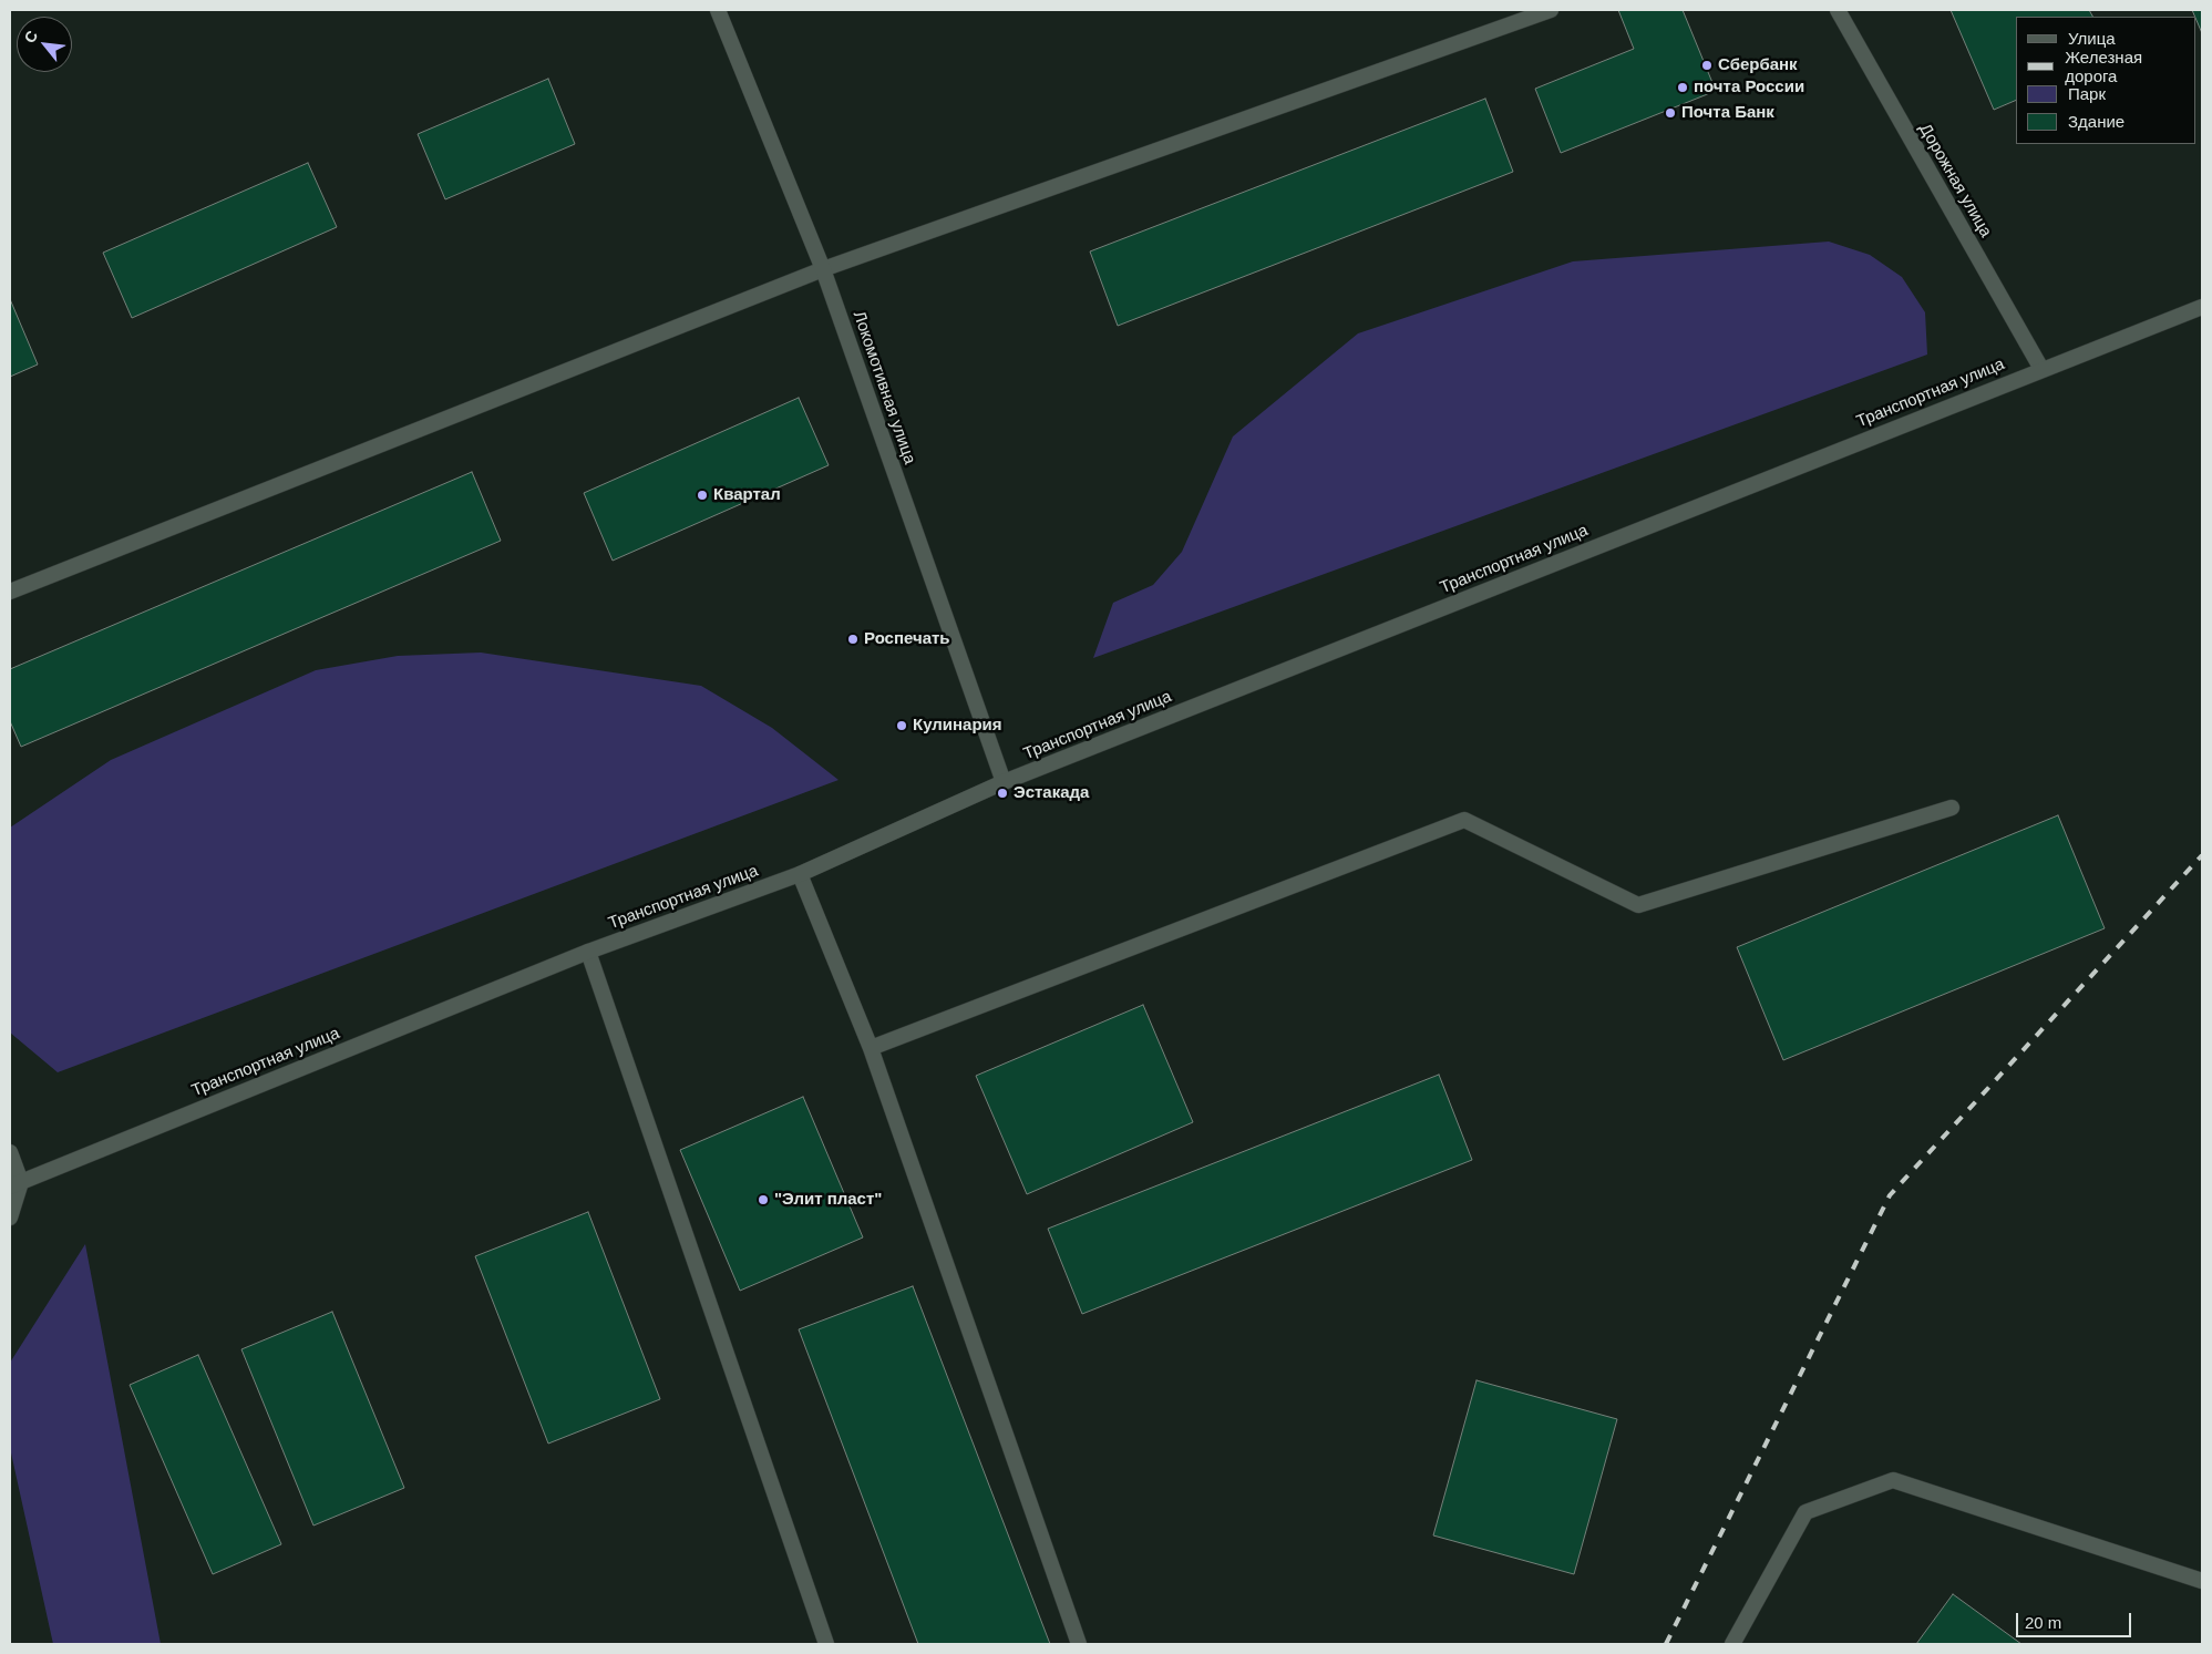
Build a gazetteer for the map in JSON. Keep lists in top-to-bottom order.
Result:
{
  "streets": {
    "street": ["Дорожная улица", "Локомотивная улица", "Транспортная улица"]
  },
  "crossings": [
    ["Дорожная улица", "Транспортная улица"],
    ["Локомотивная улица", "Транспортная улица"]
  ],
  "places": [
    "Сбербанк",
    "почта России",
    "Почта Банк",
    "Квартал",
    "Роспечать",
    "Кулинария",
    "Эстакада",
    "\"Элит пласт\""
  ],
  "legend": [
    "Улица",
    "Железная дорога",
    "Парк",
    "Здание"
  ],
  "scale_bar": "20 m",
  "north": "top left"
}
